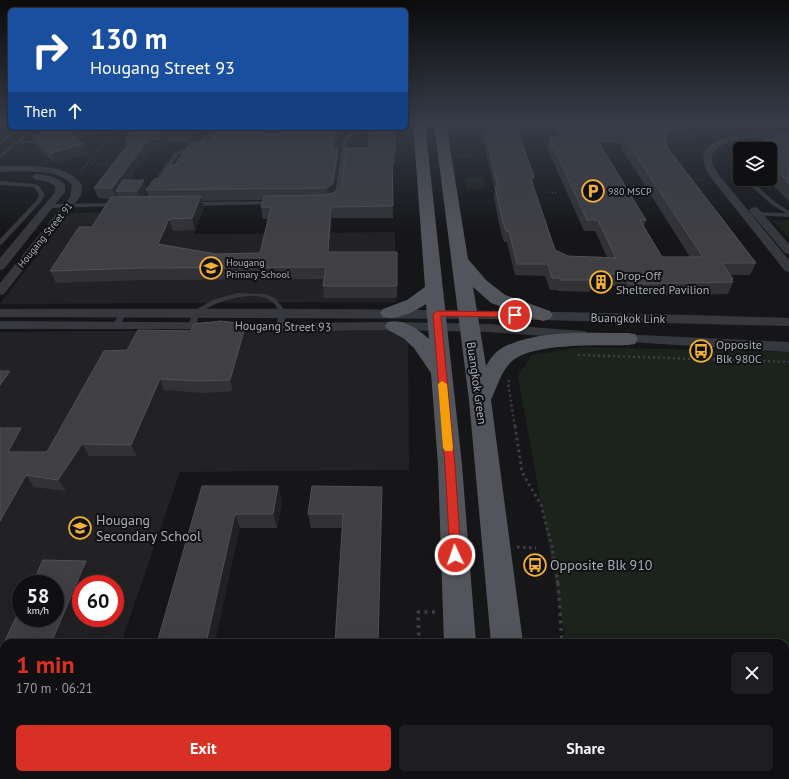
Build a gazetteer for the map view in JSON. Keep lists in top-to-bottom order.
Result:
{
  "streets": {
    "main road": ["Buangkok Green"],
    "street": ["Hougang Street 91", "Buangkok Link", "Hougang Street 93"]
  },
  "crossings": [
    ["Buangkok Link", "Hougang Street 93"],
    ["Buangkok Link", "Buangkok Green"],
    ["Hougang Street 93", "Buangkok Green"]
  ],
  "places": {
    "parking": ["980 MSCP"],
    "school or university": ["Hougang Primary School", "Hougang Secondary School"],
    "building": ["Drop-Off Sheltered Pavilion"],
    "bus stop": ["Opposite Blk 980C", "Opposite Blk 910"]
  },
  "page": {
    "turn": ["130 m", "Hougang Street 93"],
    "then": "Then",
    "speed": "58 km/h",
    "limit": "60",
    "heading": ["1 min", "170 m · 06:21"],
    "buttons": ["Exit", "Share"]
  }
}
